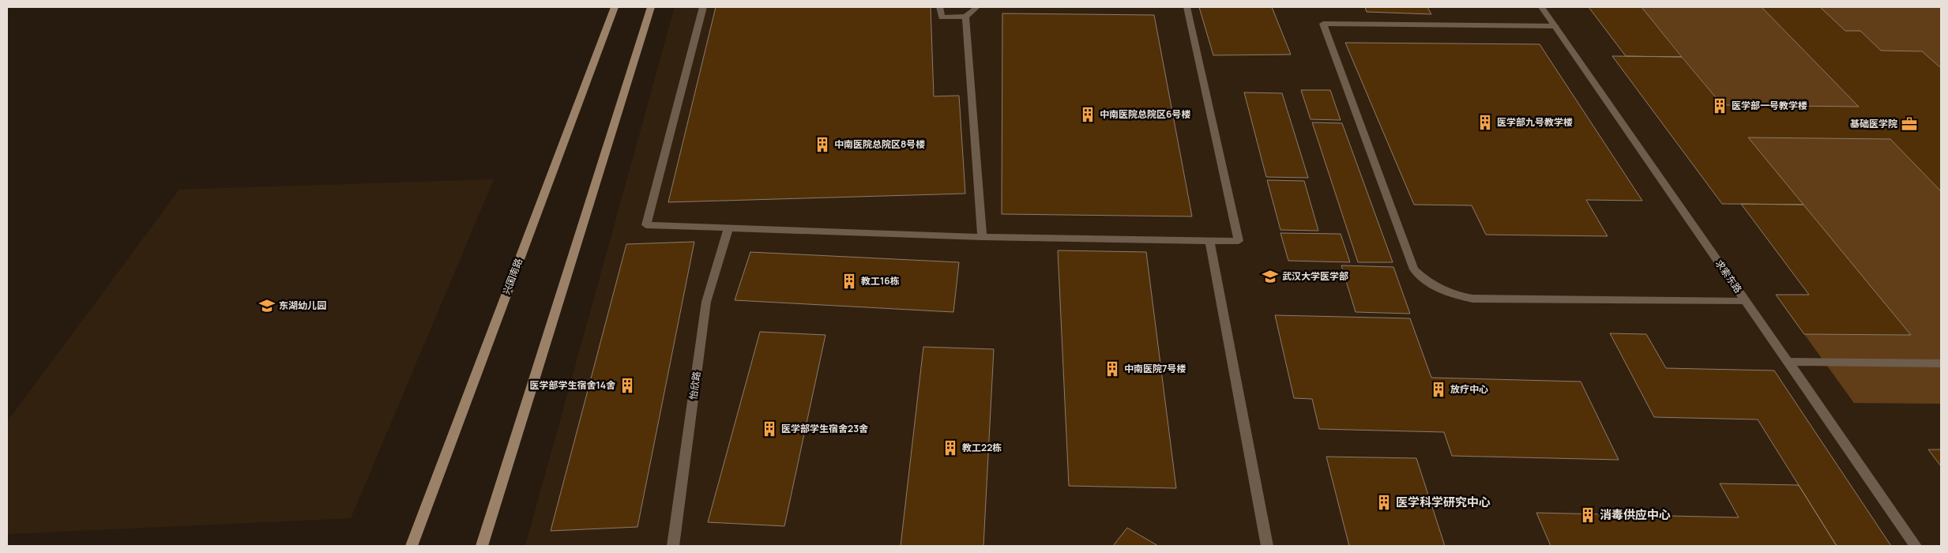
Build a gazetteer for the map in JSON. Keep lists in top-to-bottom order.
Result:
{
  "streets": {
    "main road": ["兴国南路"],
    "street": ["求索东路", "怡欣路"]
  },
  "places": {
    "building": [
      "医学部一号教学楼",
      "中南医院总院区6号楼",
      "医学部九号教学楼",
      "中南医院总院区8号楼",
      "教工16栋",
      "中南医院7号楼",
      "医学部学生宿舍14舍",
      "放疗中心",
      "医学部学生宿舍23舍",
      "教工22栋",
      "医学科学研究中心",
      "消毒供应中心"
    ],
    "office": ["基础医学院"],
    "school or university": ["武汉大学医学部", "东湖幼儿园"]
  }
}
